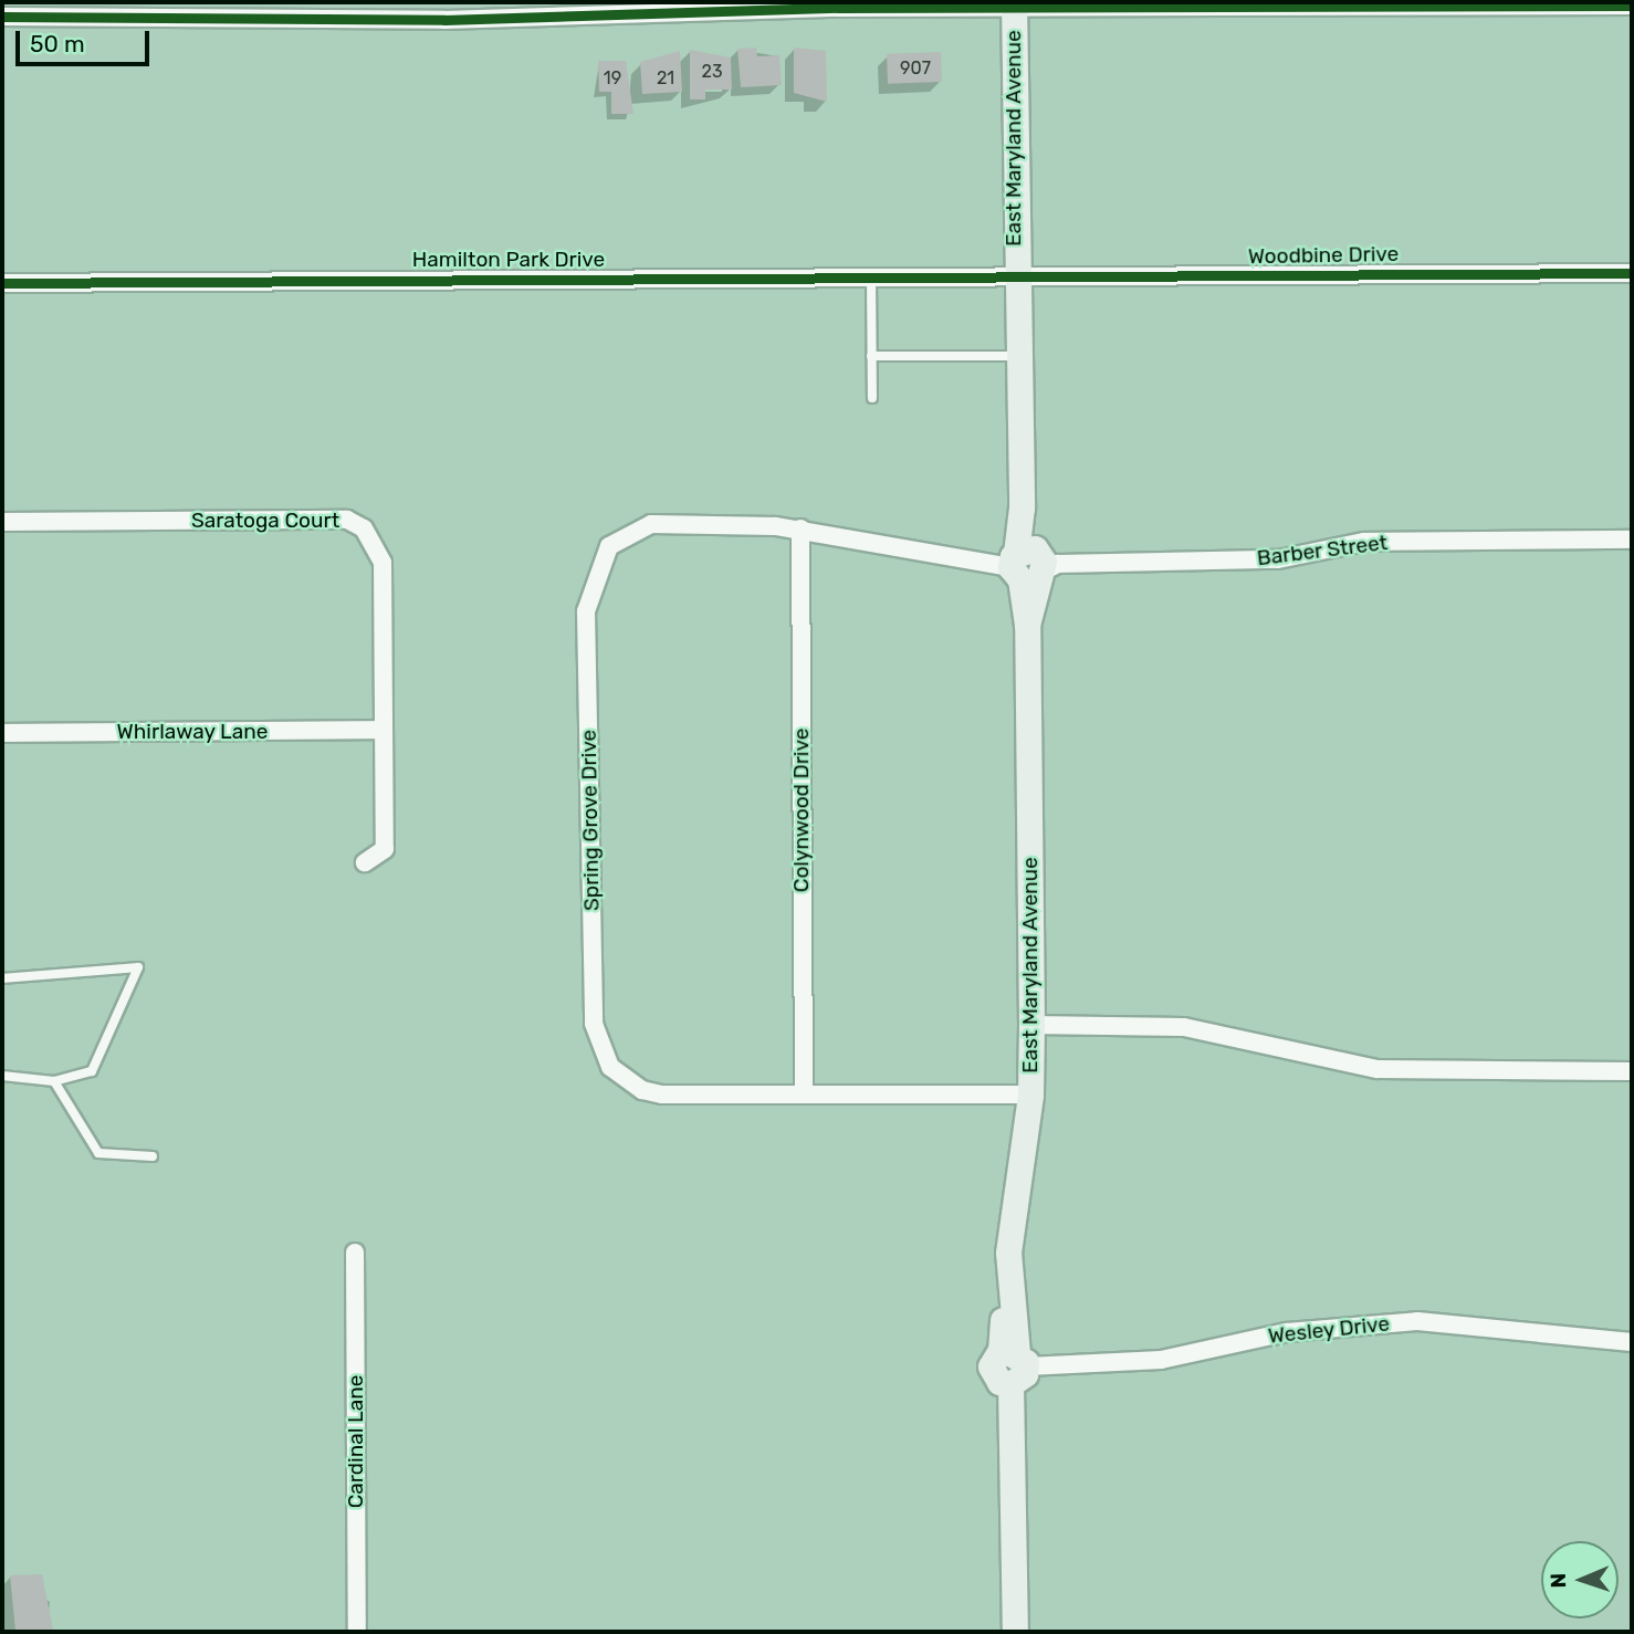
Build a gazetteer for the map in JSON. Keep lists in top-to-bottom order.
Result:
{
  "streets": {
    "street": [
      "East Maryland Avenue",
      "Woodbine Drive",
      "Hamilton Park Drive",
      "Saratoga Court",
      "Barber Street",
      "Whirlaway Lane",
      "Colynwood Drive",
      "Spring Grove Drive",
      "Wesley Drive",
      "Cardinal Lane"
    ]
  },
  "crossings": [
    ["East Maryland Avenue", "Woodbine Drive"],
    ["East Maryland Avenue", "Hamilton Park Drive"],
    ["East Maryland Avenue", "Barber Street"],
    ["East Maryland Avenue", "Spring Grove Drive"],
    ["East Maryland Avenue", "Wesley Drive"],
    ["Woodbine Drive", "Hamilton Park Drive"],
    ["Saratoga Court", "Whirlaway Lane"],
    ["Barber Street", "Spring Grove Drive"],
    ["Colynwood Drive", "Spring Grove Drive"]
  ],
  "house_numbers": [
    "907",
    "23",
    "19",
    "21"
  ],
  "scale_bar": "50 m",
  "north": "left"
}
